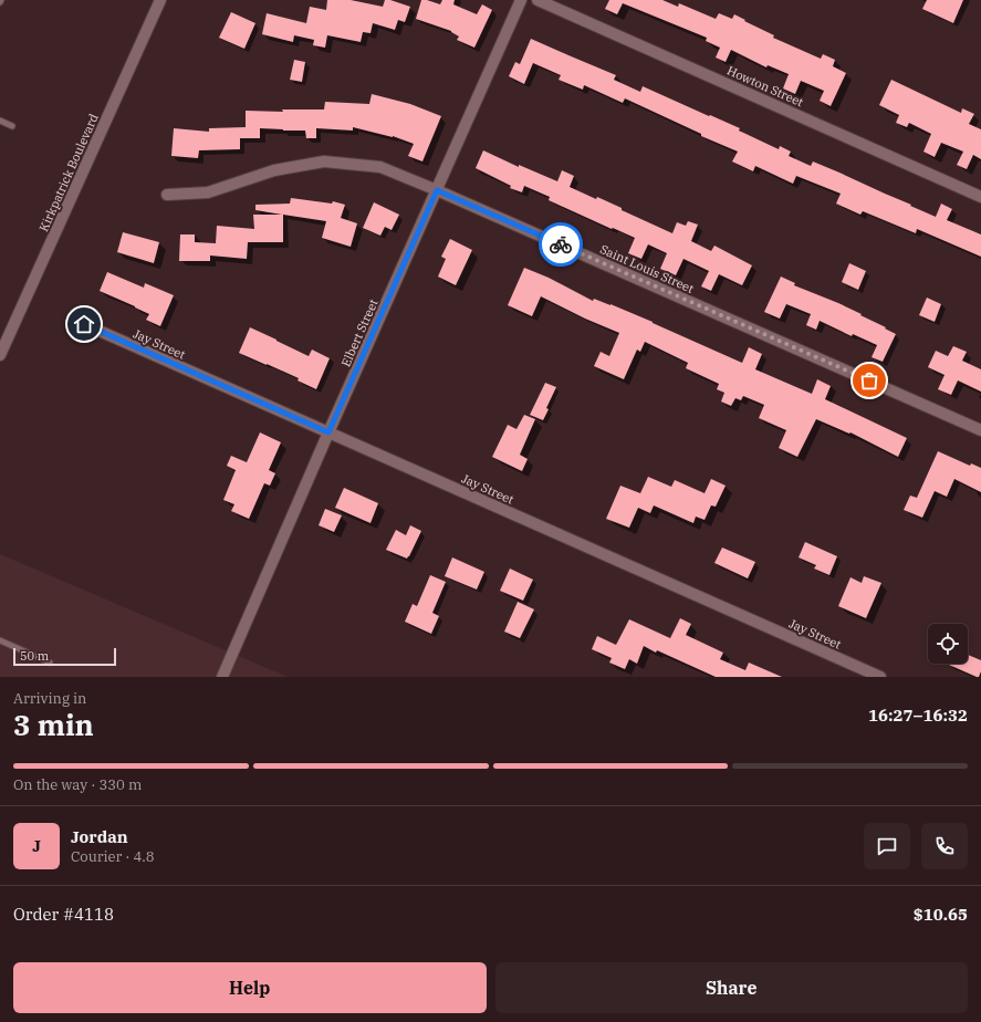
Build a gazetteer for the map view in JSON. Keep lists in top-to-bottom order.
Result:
{
  "streets": {
    "street": [
      "Howton Street",
      "Kirkpatrick Boulevard",
      "Saint Louis Street",
      "Elbert Street",
      "Jay Street"
    ]
  },
  "crossings": [
    ["Saint Louis Street", "Elbert Street"],
    ["Elbert Street", "Jay Street"]
  ],
  "scale_bar": "50 m",
  "page": {
    "scale": "50 m",
    "heading": ["3 min", "Arriving in", "16:27–16:32"],
    "panel": [
      "Jordan",
      "Courier · 4.8",
      "Order #4118",
      "$10.65"
    ],
    "bar": "On the way · 330 m",
    "round": "J",
    "buttons": ["Help", "Share"]
  }
}
